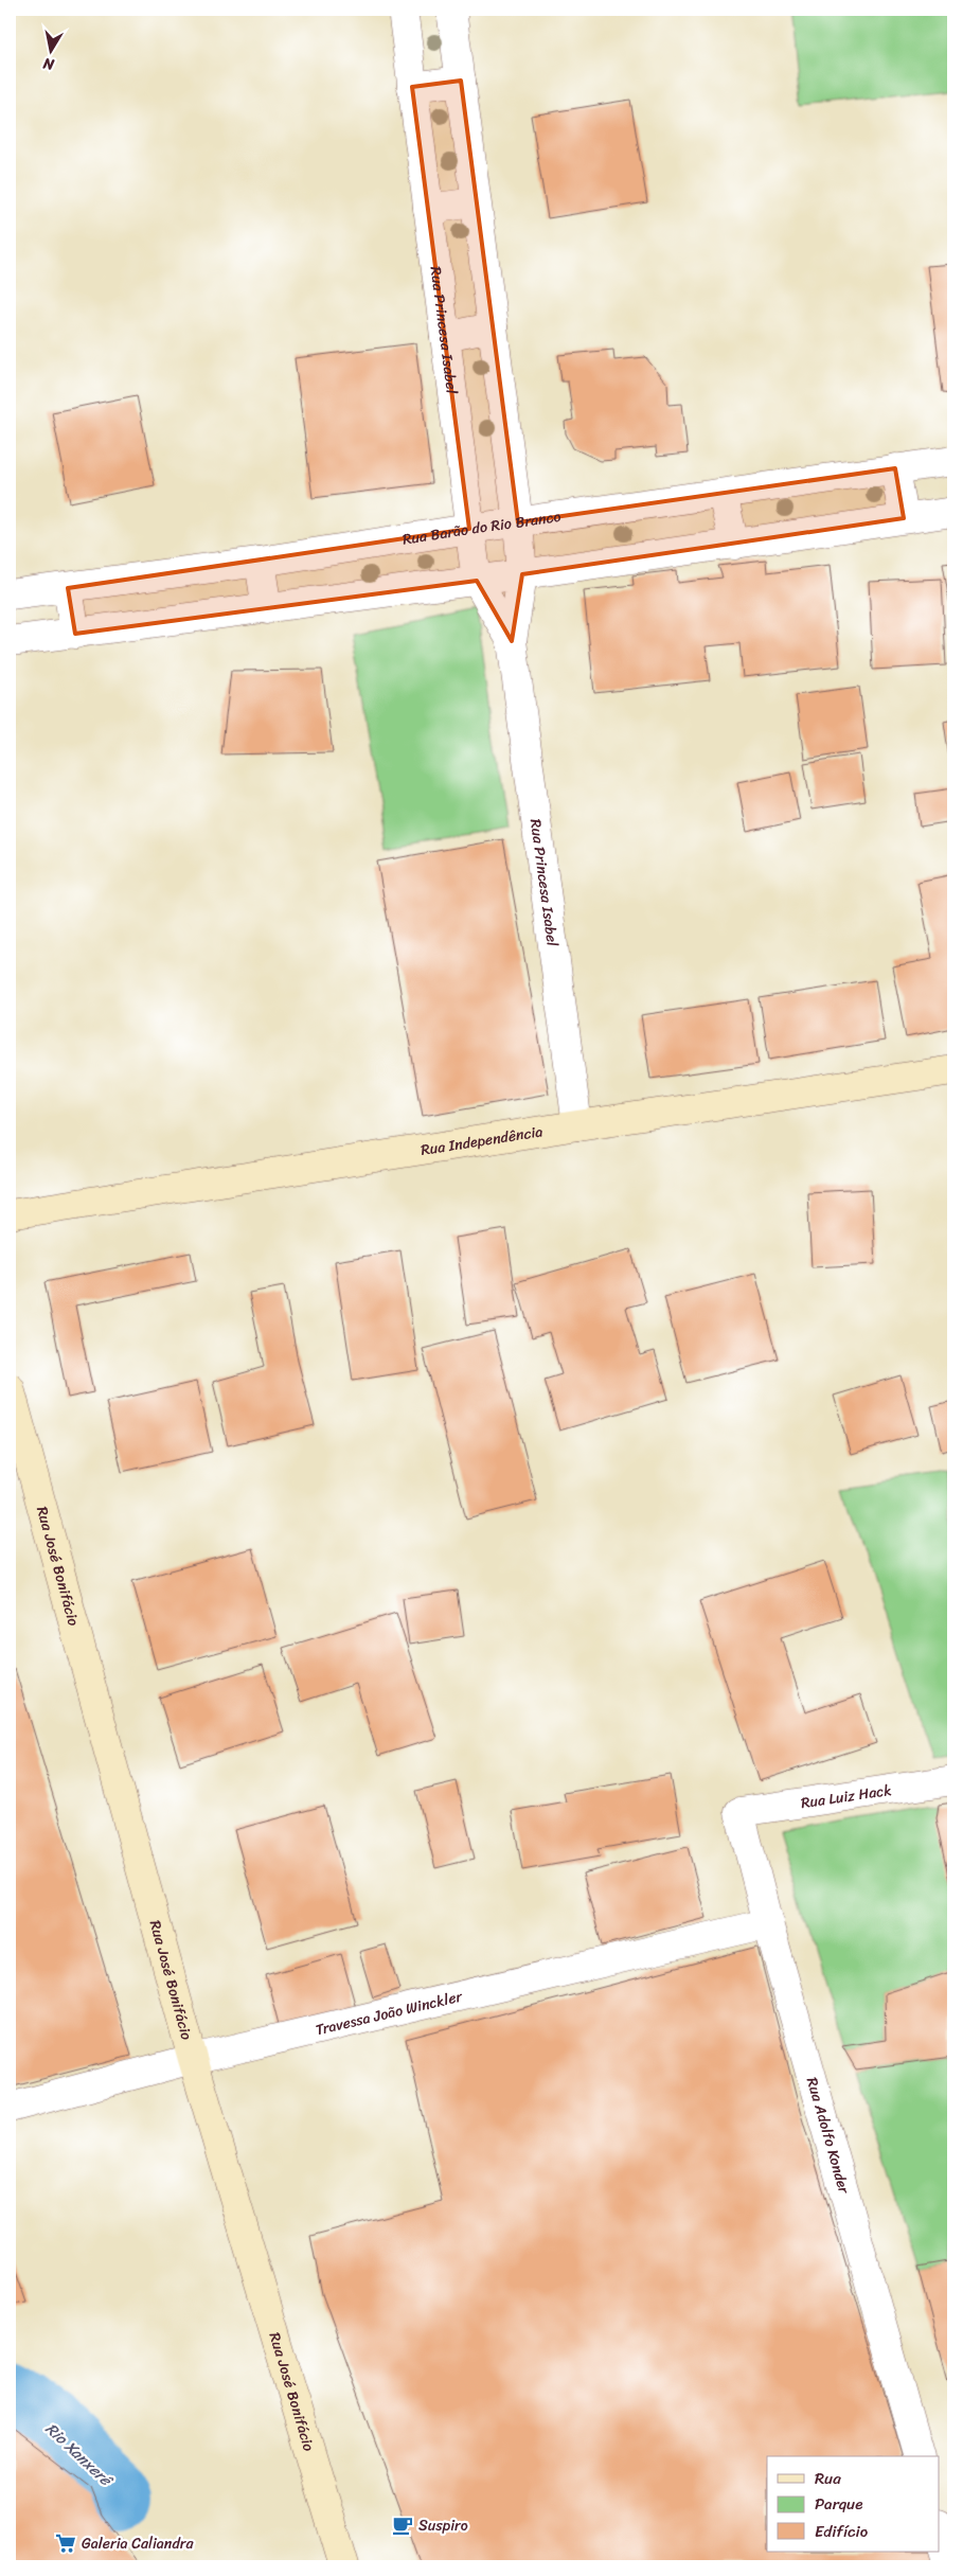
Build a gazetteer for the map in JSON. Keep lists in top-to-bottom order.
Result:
{
  "streets": {
    "street": [
      "Rua Princesa Isabel",
      "Rua Barão do Rio Branco",
      "Rua Independência",
      "Rua José Bonifácio",
      "Rua Luiz Hack",
      "Travessa João Winckler",
      "Rua Adolfo Konder"
    ]
  },
  "crossings": [
    ["Rua Princesa Isabel", "Rua Barão do Rio Branco"],
    ["Rua Princesa Isabel", "Rua Independência"],
    ["Rua José Bonifácio", "Travessa João Winckler"],
    ["Rua Luiz Hack", "Rua Adolfo Konder"],
    ["Travessa João Winckler", "Rua Adolfo Konder"]
  ],
  "water": ["Rio Xanxerê"],
  "places": {
    "cafe": ["Suspiro"],
    "supermarket": ["Galeria Caliandra"]
  },
  "legend": ["Rua", "Parque", "Edifício"],
  "north": "bottom"
}
